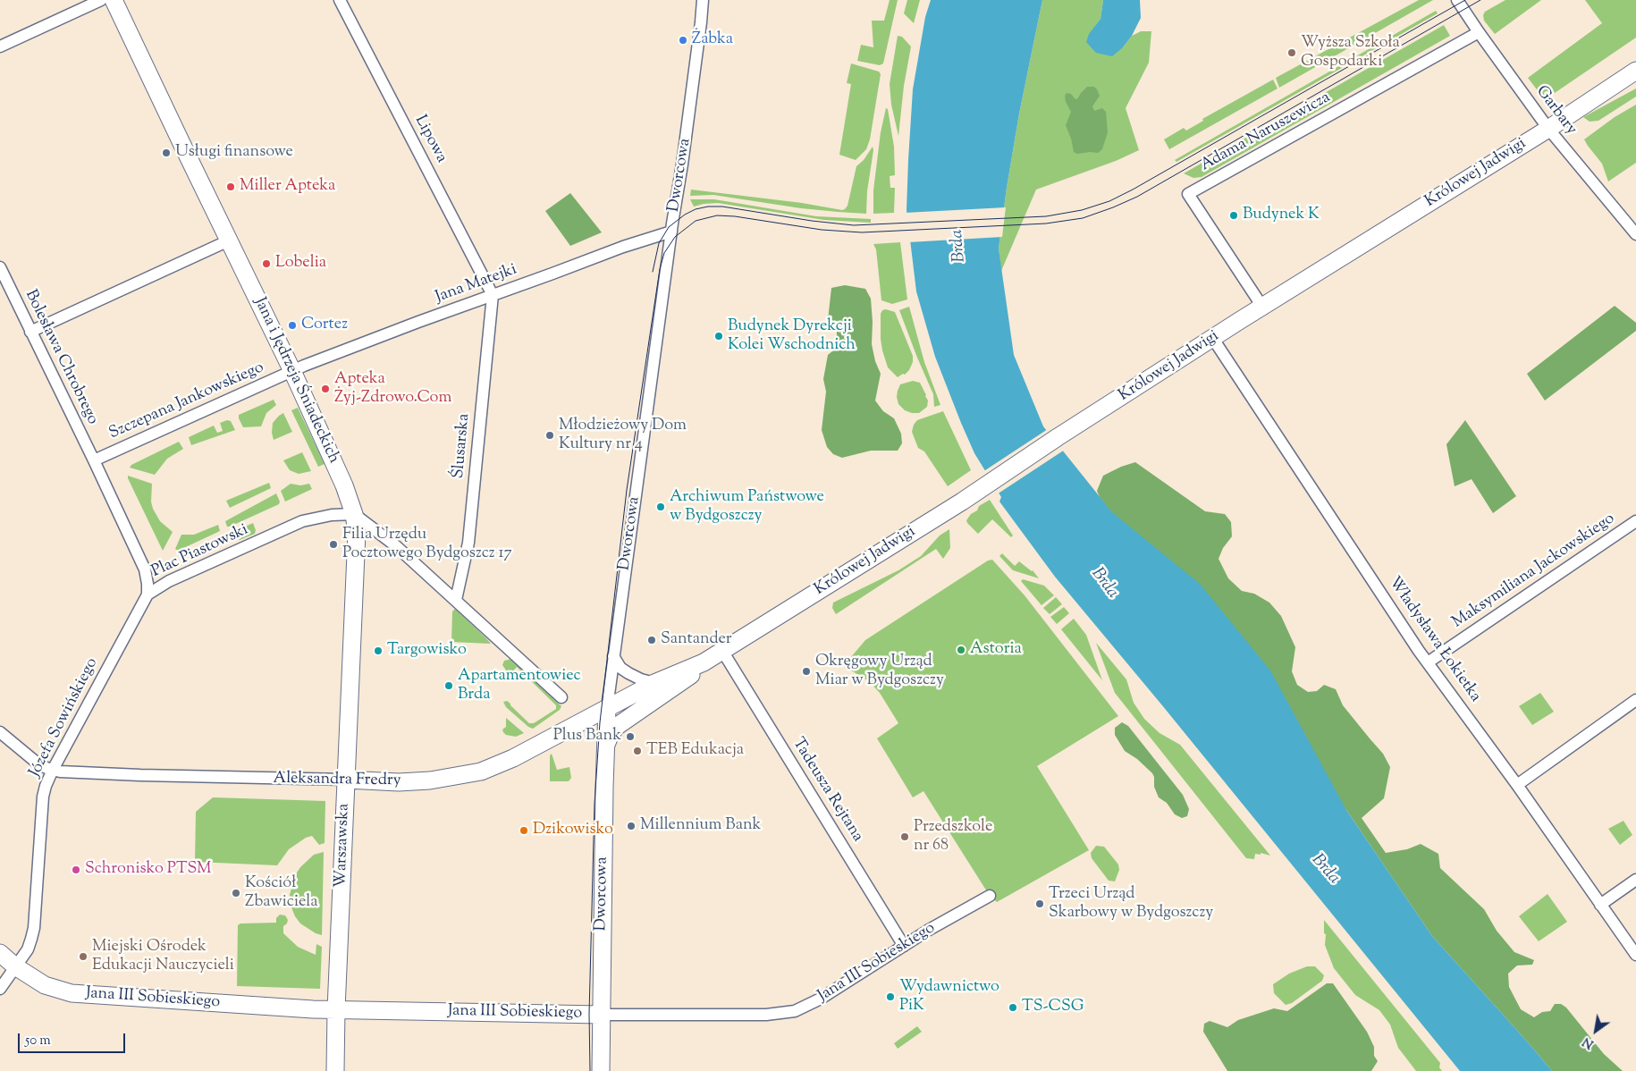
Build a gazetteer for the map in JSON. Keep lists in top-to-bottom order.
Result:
{
  "streets": {
    "street": [
      "Garbary",
      "Adama Naruszewicza",
      "Lipowa",
      "Królowej Jadwigi",
      "Dworcowa",
      "Jana Matejki",
      "Bolesława Chrobrego",
      "Jana i Jędrzeja Śniadeckich",
      "Szczepana Jankowskiego",
      "Ślusarska",
      "Plac Piastowski",
      "Maksymiliana Jackowskiego",
      "Władysława Łokietka",
      "Józefa Sowińskiego",
      "Aleksandra Fredry",
      "Tadeusza Rejtana",
      "Warszawska",
      "Jana III Sobieskiego"
    ]
  },
  "crossings": [
    ["Garbary", "Adama Naruszewicza"],
    ["Garbary", "Królowej Jadwigi"],
    ["Adama Naruszewicza", "Królowej Jadwigi"],
    ["Lipowa", "Jana Matejki"],
    ["Lipowa", "Ślusarska"],
    ["Królowej Jadwigi", "Dworcowa"],
    ["Królowej Jadwigi", "Władysława Łokietka"],
    ["Królowej Jadwigi", "Aleksandra Fredry"],
    ["Królowej Jadwigi", "Tadeusza Rejtana"],
    ["Dworcowa", "Jana Matejki"],
    ["Dworcowa", "Aleksandra Fredry"],
    ["Dworcowa", "Jana III Sobieskiego"],
    ["Jana Matejki", "Jana i Jędrzeja Śniadeckich"],
    ["Jana Matejki", "Szczepana Jankowskiego"],
    ["Jana Matejki", "Ślusarska"],
    ["Bolesława Chrobrego", "Szczepana Jankowskiego"],
    ["Bolesława Chrobrego", "Plac Piastowski"],
    ["Jana i Jędrzeja Śniadeckich", "Szczepana Jankowskiego"],
    ["Jana i Jędrzeja Śniadeckich", "Plac Piastowski"],
    ["Jana i Jędrzeja Śniadeckich", "Warszawska"],
    ["Szczepana Jankowskiego", "Plac Piastowski"],
    ["Plac Piastowski", "Józefa Sowińskiego"],
    ["Plac Piastowski", "Warszawska"],
    ["Maksymiliana Jackowskiego", "Władysława Łokietka"],
    ["Józefa Sowińskiego", "Aleksandra Fredry"],
    ["Józefa Sowińskiego", "Jana III Sobieskiego"],
    ["Aleksandra Fredry", "Warszawska"],
    ["Tadeusza Rejtana", "Jana III Sobieskiego"],
    ["Warszawska", "Jana III Sobieskiego"]
  ],
  "water": ["Brda"],
  "places": [
    "Żabka",
    "Wyższa Szkoła Gospodarki",
    "Usługi finansowe",
    "Miller Apteka",
    "Budynek K",
    "Lobelia",
    "Cortez",
    "Budynek Dyrekcji Kolei Wschodnich",
    "Apteka Żyj-Zdrowo.Com",
    "Młodzieżowy Dom Kultury nr 4",
    "Archiwum Państwowe w Bydgoszczy",
    "Filia Urzędu Pocztowego Bydgoszcz 17",
    "Santander",
    "Astoria",
    "Targowisko",
    "Okręgowy Urząd Miar w Bydgoszczy",
    "Apartamentowiec Brda",
    "Plus Bank",
    "TEB Edukacja",
    "Millennium Bank",
    "Dzikowisko",
    "Przedszkole nr 68",
    "Schronisko PTSM",
    "Kościół Zbawiciela",
    "Trzeci Urząd Skarbowy w Bydgoszczy",
    "Miejski Ośrodek Edukacji Nauczycieli",
    "Wydawnictwo PiK",
    "TS-CSG"
  ],
  "scale_bar": "50 m",
  "north": "bottom left"
}
